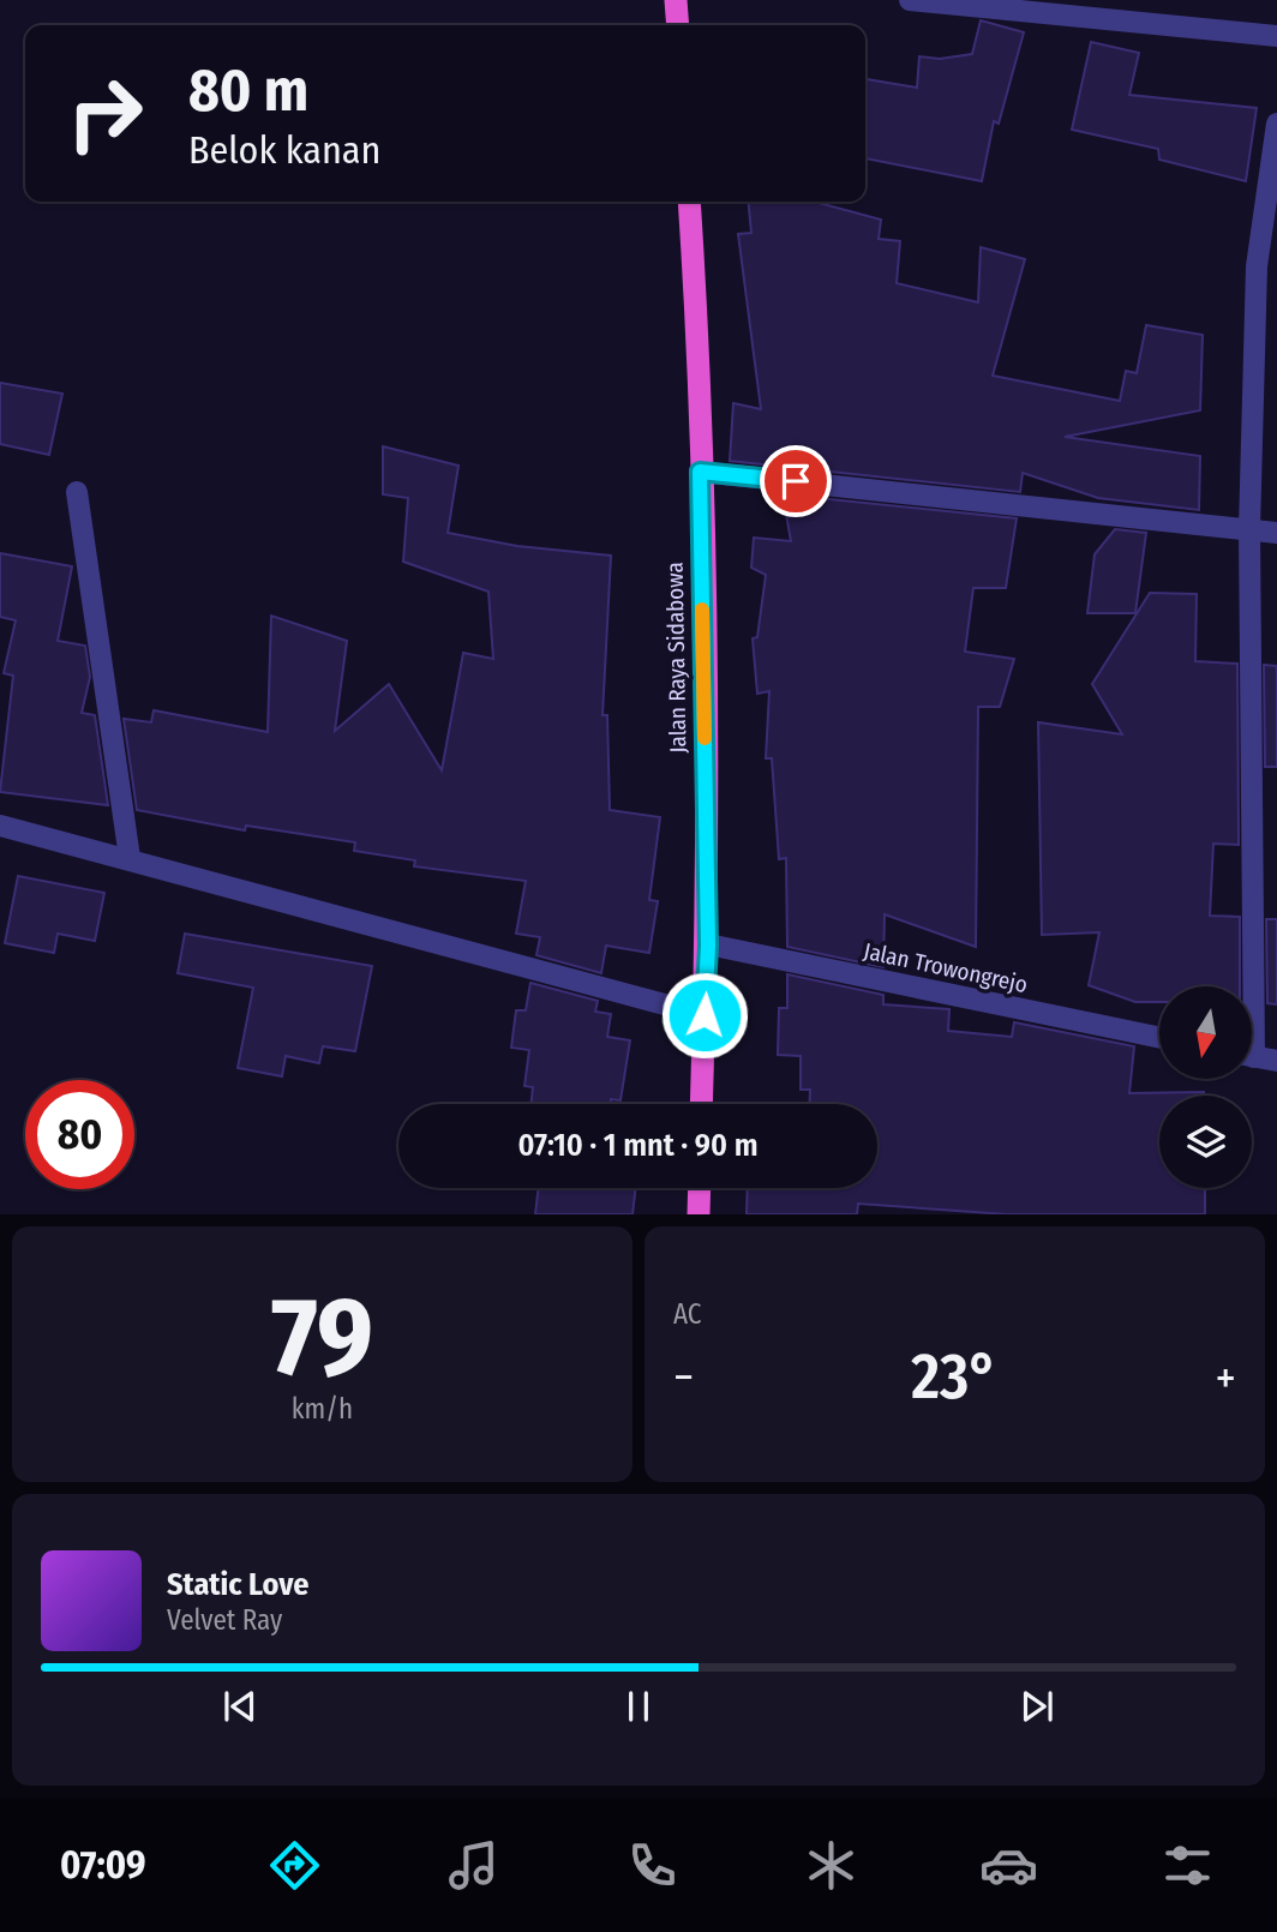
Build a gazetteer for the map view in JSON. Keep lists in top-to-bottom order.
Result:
{
  "streets": {
    "highway": ["Jalan Raya Sidabowa"],
    "street": ["Jalan Trowongrejo"]
  },
  "crossings": [
    ["Jalan Raya Sidabowa", "Jalan Trowongrejo"]
  ],
  "north": "bottom",
  "page": {
    "turn": ["80 m", "Belok kanan"],
    "limit": "80",
    "trip": "07:10 · 1 mnt · 90 m",
    "tile": [
      ["79", "km/h"],
      "AC"
    ],
    "heat": ["−", "23°", "+"],
    "song": ["Static Love", "Velvet Ray"],
    "tabs": "07:09"
  }
}
